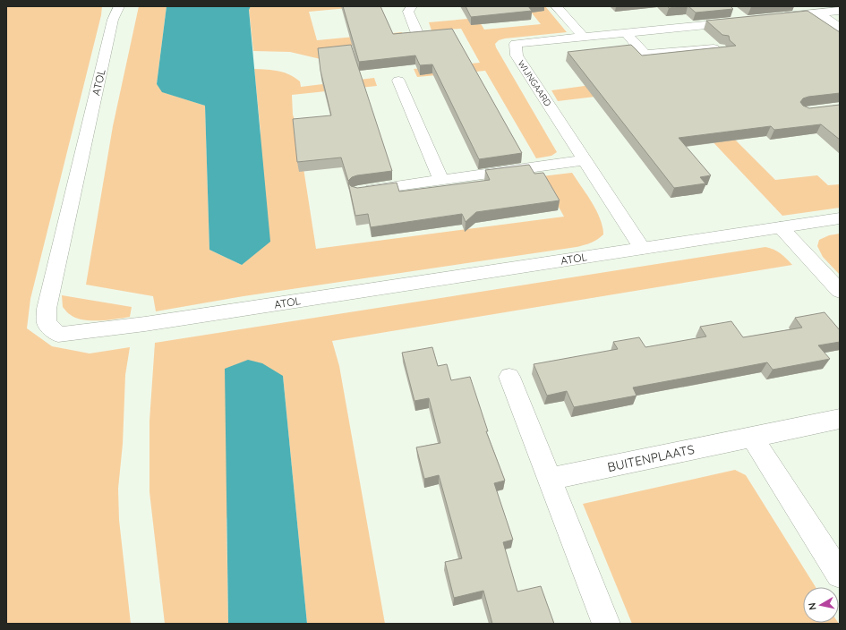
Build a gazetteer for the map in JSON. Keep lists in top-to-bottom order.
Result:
{
  "streets": {
    "street": ["ATOL", "WIJNGAARD", "BUITENPLAATS"]
  },
  "crossings": [
    ["ATOL", "WIJNGAARD"]
  ],
  "north": "left"
}
